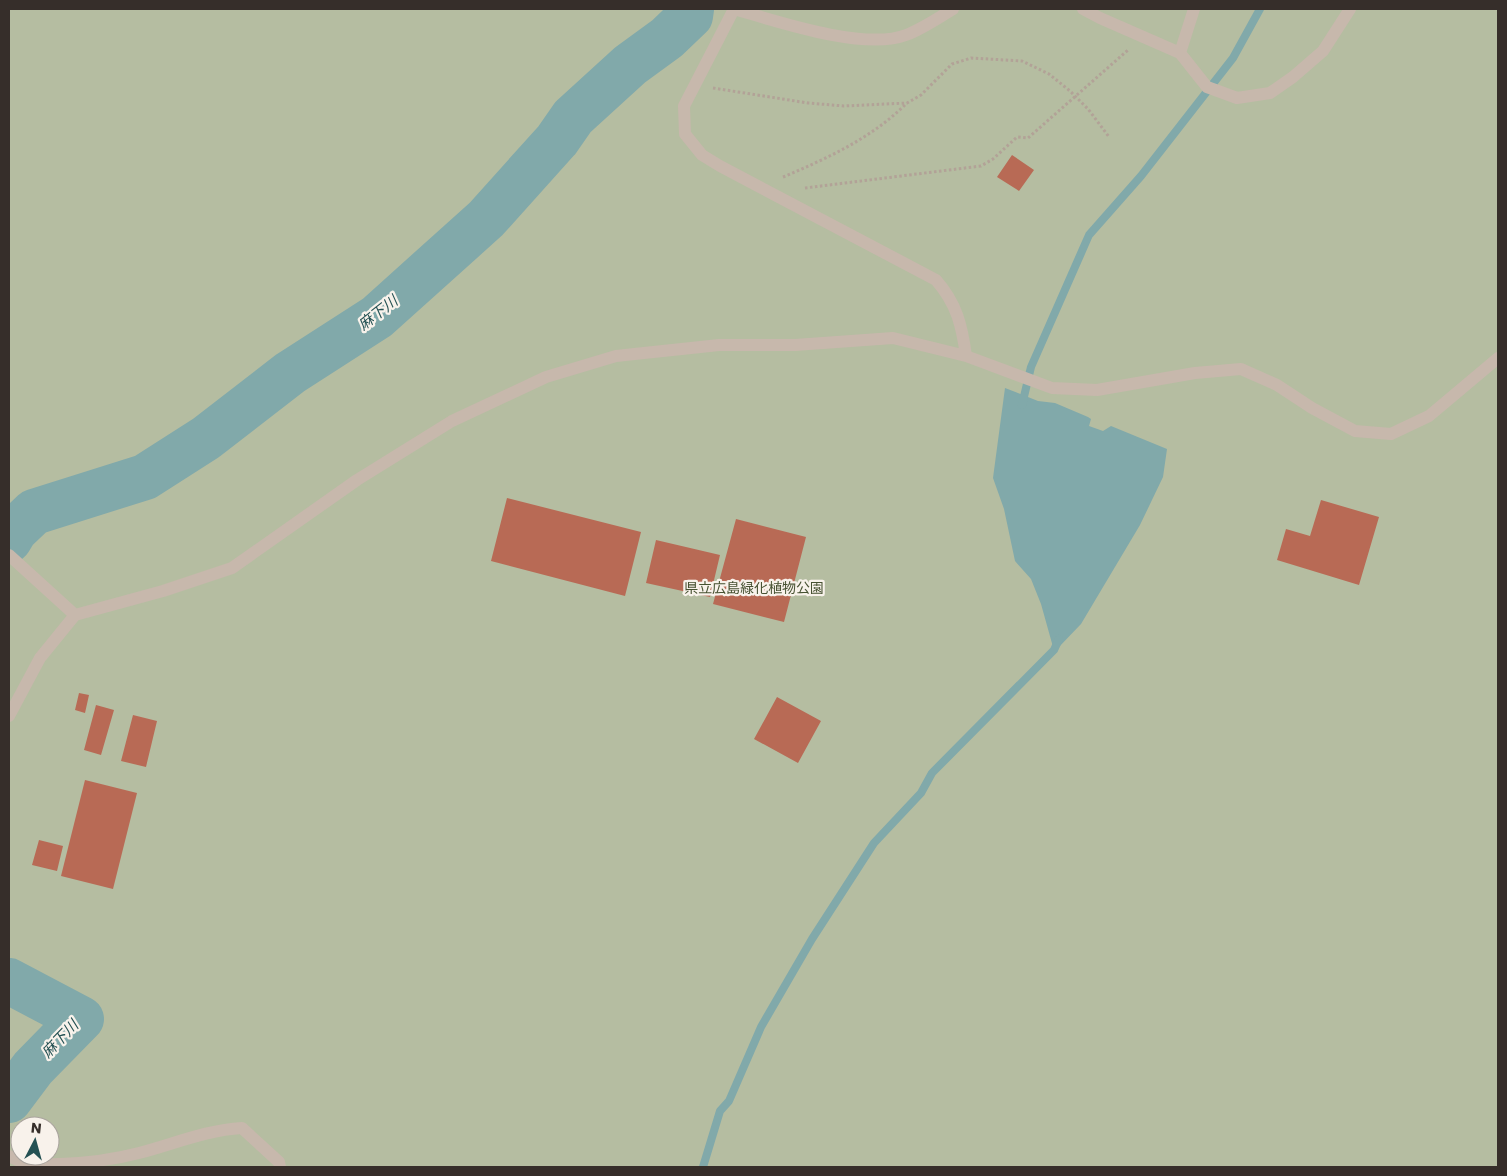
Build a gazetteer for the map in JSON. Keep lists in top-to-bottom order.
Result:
{
  "water": ["麻下川"],
  "parks": ["県立広島緑化植物公園"],
  "north": "top"
}
